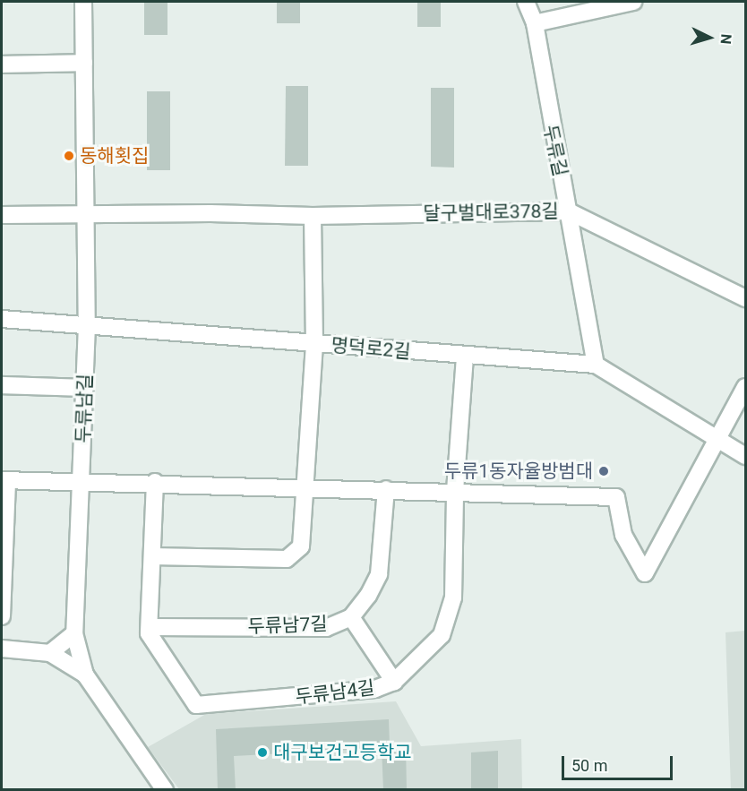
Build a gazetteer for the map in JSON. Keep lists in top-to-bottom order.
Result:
{
  "streets": {
    "street": [
      "두류길",
      "달구벌대로378길",
      "명덕로2길",
      "두류남길",
      "두류남7길",
      "두류남4길"
    ]
  },
  "crossings": [
    ["두류길", "달구벌대로378길"],
    ["두류길", "명덕로2길"],
    ["달구벌대로378길", "두류남길"],
    ["명덕로2길", "두류남길"],
    ["명덕로2길", "두류남4길"],
    ["두류남7길", "두류남4길"]
  ],
  "places": ["동해횟집", "두류1동자율방범대", "대구보건고등학교"],
  "scale_bar": "50 m",
  "north": "right"
}
